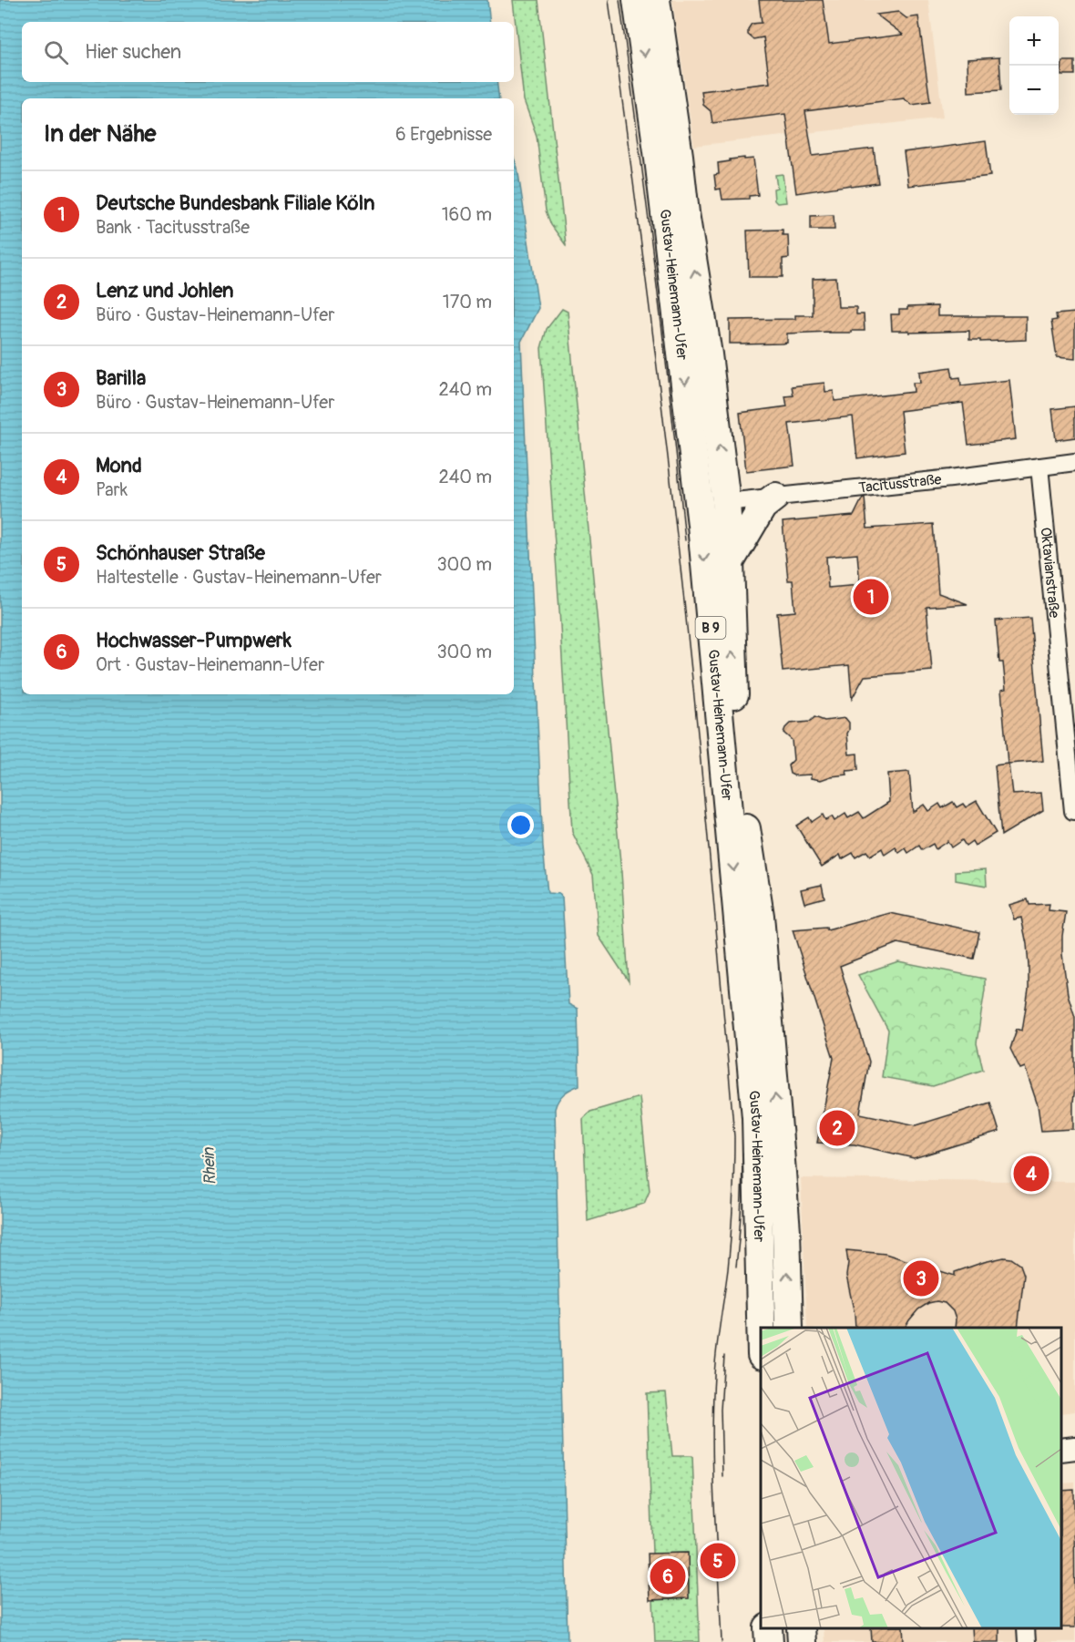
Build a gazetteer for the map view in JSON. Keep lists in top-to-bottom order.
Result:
{
  "streets": {
    "main road": ["Gustav-Heinemann-Ufer", "B 9"],
    "street": ["Tacitusstraße", "Oktavianstraße"]
  },
  "crossings": [
    ["Gustav-Heinemann-Ufer", "Tacitusstraße"],
    ["Tacitusstraße", "Oktavianstraße"]
  ],
  "water": ["Rhein"],
  "page": {
    "map_buttons": ["+", "−"],
    "search": "Hier suchen",
    "heading": ["In der Nähe", "6 Ergebnisse"],
    "list": [
      {
        "mark": "1",
        "name": "Deutsche Bundesbank Filiale Köln",
        "note": "Bank · Tacitusstraße",
        "value": "160 m"
      },
      {
        "mark": "2",
        "name": "Lenz und Johlen",
        "note": "Büro · Gustav-Heinemann-Ufer",
        "value": "170 m"
      },
      {
        "mark": "3",
        "name": "Barilla",
        "note": "Büro · Gustav-Heinemann-Ufer",
        "value": "240 m"
      },
      {
        "mark": "4",
        "name": "Mond",
        "note": "Park",
        "value": "240 m"
      },
      {
        "mark": "5",
        "name": "Schönhauser Straße",
        "note": "Haltestelle · Gustav-Heinemann-Ufer",
        "value": "300 m"
      },
      {
        "mark": "6",
        "name": "Hochwasser-Pumpwerk",
        "note": "Ort · Gustav-Heinemann-Ufer",
        "value": "300 m"
      }
    ],
    "pins": [
      "1",
      "2",
      "4",
      "3",
      "5",
      "6"
    ]
  }
}
